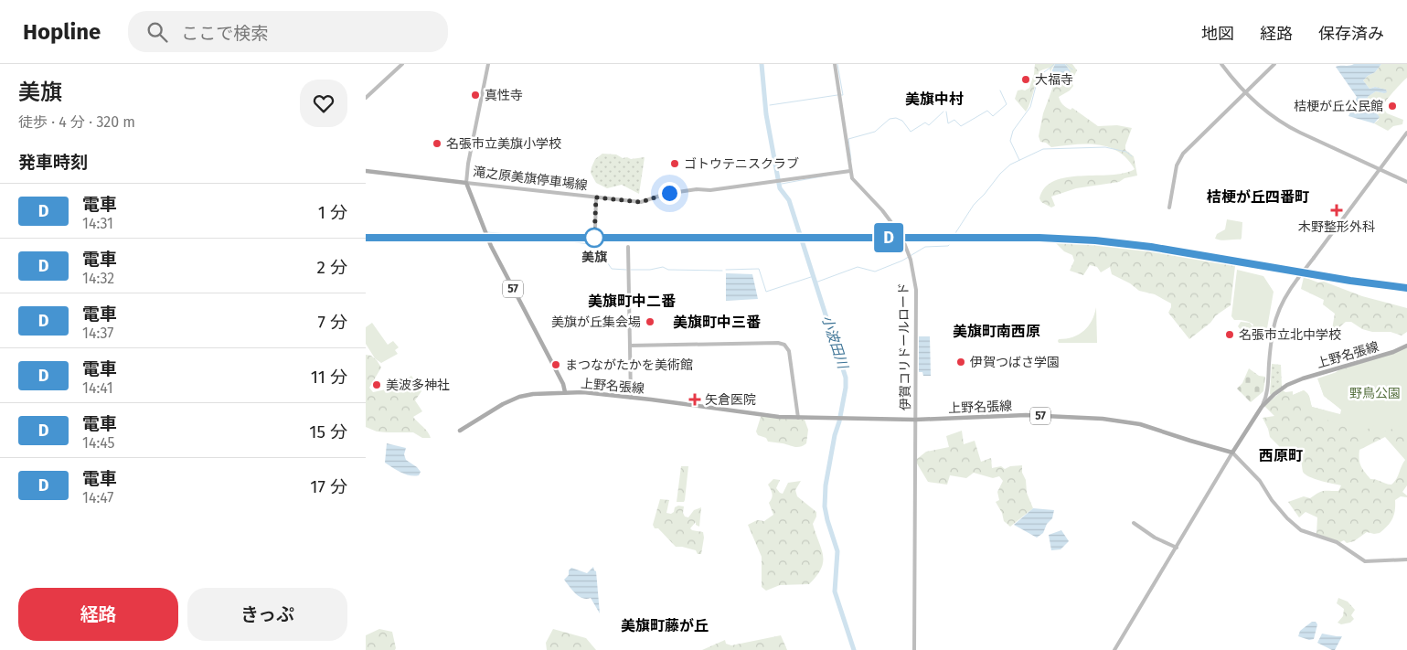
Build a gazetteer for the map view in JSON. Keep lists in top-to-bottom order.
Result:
{
  "streets": {
    "main road": ["57", "上野名張線"],
    "street": ["滝之原美旗停車場線", "伊賀コリドールロード"]
  },
  "crossings": [
    ["滝之原美旗停車場線", "上野名張線"],
    ["伊賀コリドールロード", "上野名張線"]
  ],
  "districts": [
    "美旗中村",
    "桔梗が丘四番町",
    "美旗町中二番",
    "美旗町中三番",
    "美旗町南西原",
    "西原町",
    "美旗町藤が丘"
  ],
  "water": ["小波田川"],
  "parks": ["野鳥公園"],
  "places": {
    "other": [
      "大福寺",
      "真性寺",
      "桔梗が丘公民館",
      "名張市立美旗小学校",
      "ゴトウテニスクラブ",
      "美旗",
      "美旗が丘集会場",
      "名張市立北中学校",
      "伊賀つばさ学園",
      "まつながたかを美術館",
      "美波多神社"
    ],
    "health": ["木野整形外科", "矢倉医院"]
  },
  "page": {
    "header": "Hopline",
    "search": "ここで検索",
    "nav": ["地図", "経路", "保存済み"],
    "heading": [
      ["美旗", "徒歩 · 4 分 · 320 m"],
      "発車時刻"
    ],
    "on_map": "D",
    "list": [
      {
        "mark": "D",
        "name": "電車",
        "note": "14:31",
        "value": "1 分"
      },
      {
        "mark": "D",
        "name": "電車",
        "note": "14:32",
        "value": "2 分"
      },
      {
        "mark": "D",
        "name": "電車",
        "note": "14:37",
        "value": "7 分"
      },
      {
        "mark": "D",
        "name": "電車",
        "note": "14:41",
        "value": "11 分"
      },
      {
        "mark": "D",
        "name": "電車",
        "note": "14:45",
        "value": "15 分"
      },
      {
        "mark": "D",
        "name": "電車",
        "note": "14:47",
        "value": "17 分"
      }
    ],
    "buttons": ["経路", "きっぷ"]
  }
}
